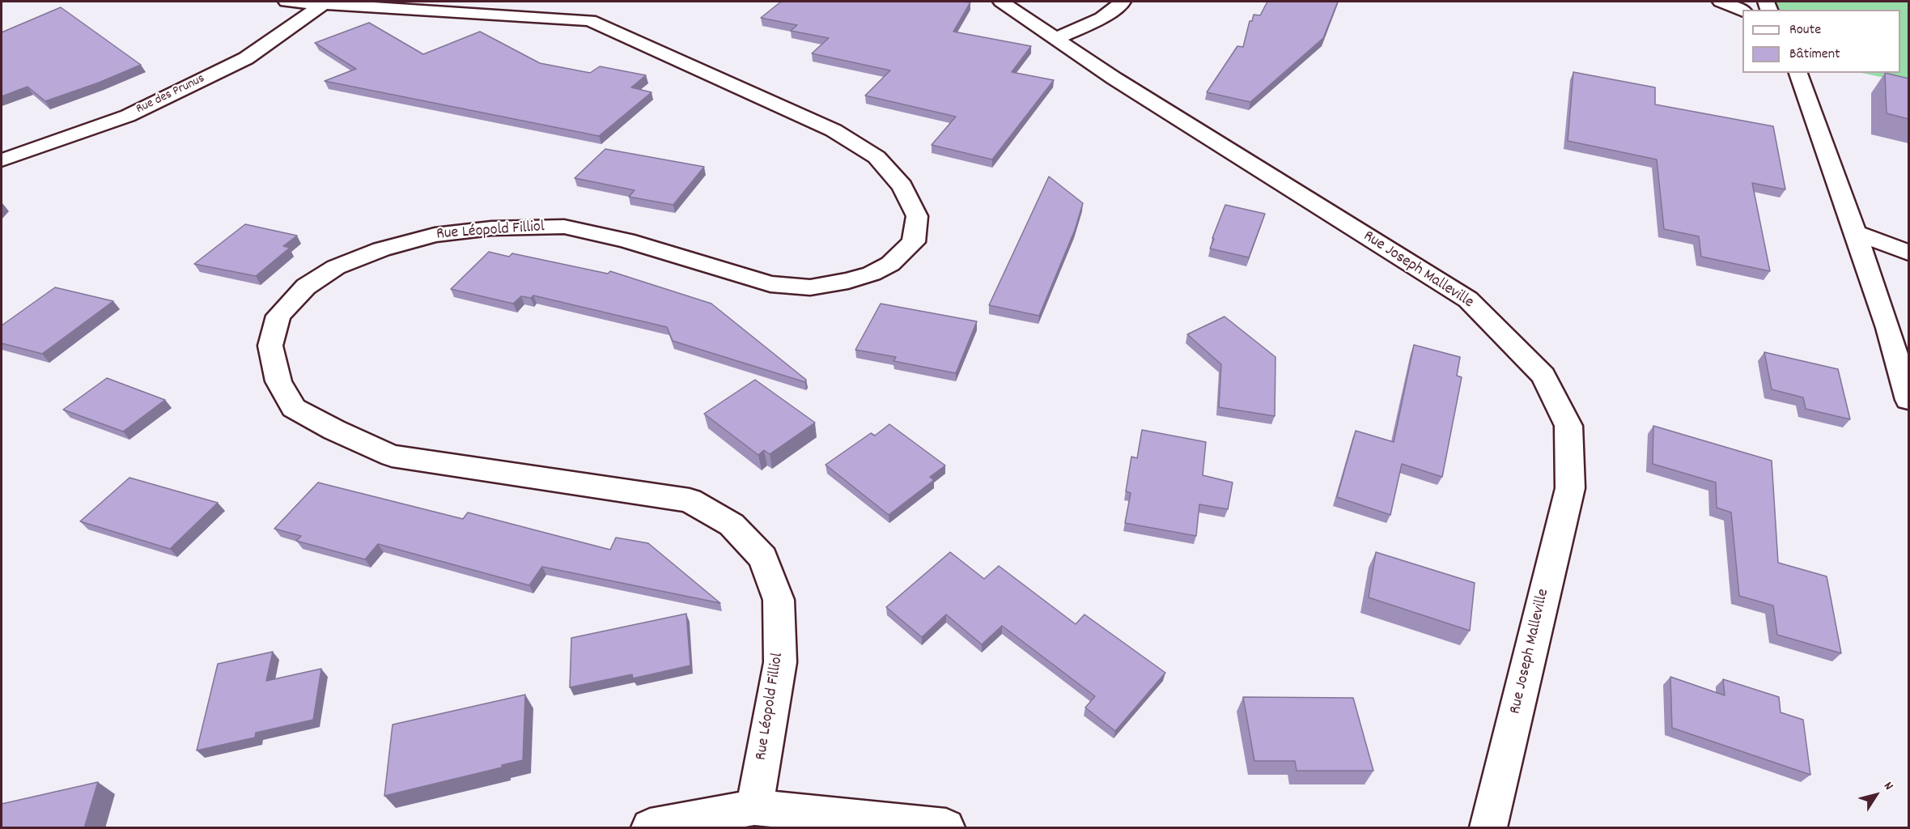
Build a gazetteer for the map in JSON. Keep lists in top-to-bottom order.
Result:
{
  "streets": {
    "street": ["Rue des Prunus", "Rue Léopold Filliol", "Rue Joseph Malleville"]
  },
  "crossings": [
    ["Rue des Prunus", "Rue Léopold Filliol"]
  ],
  "legend": ["Route", "Bâtiment"],
  "north": "top right"
}
